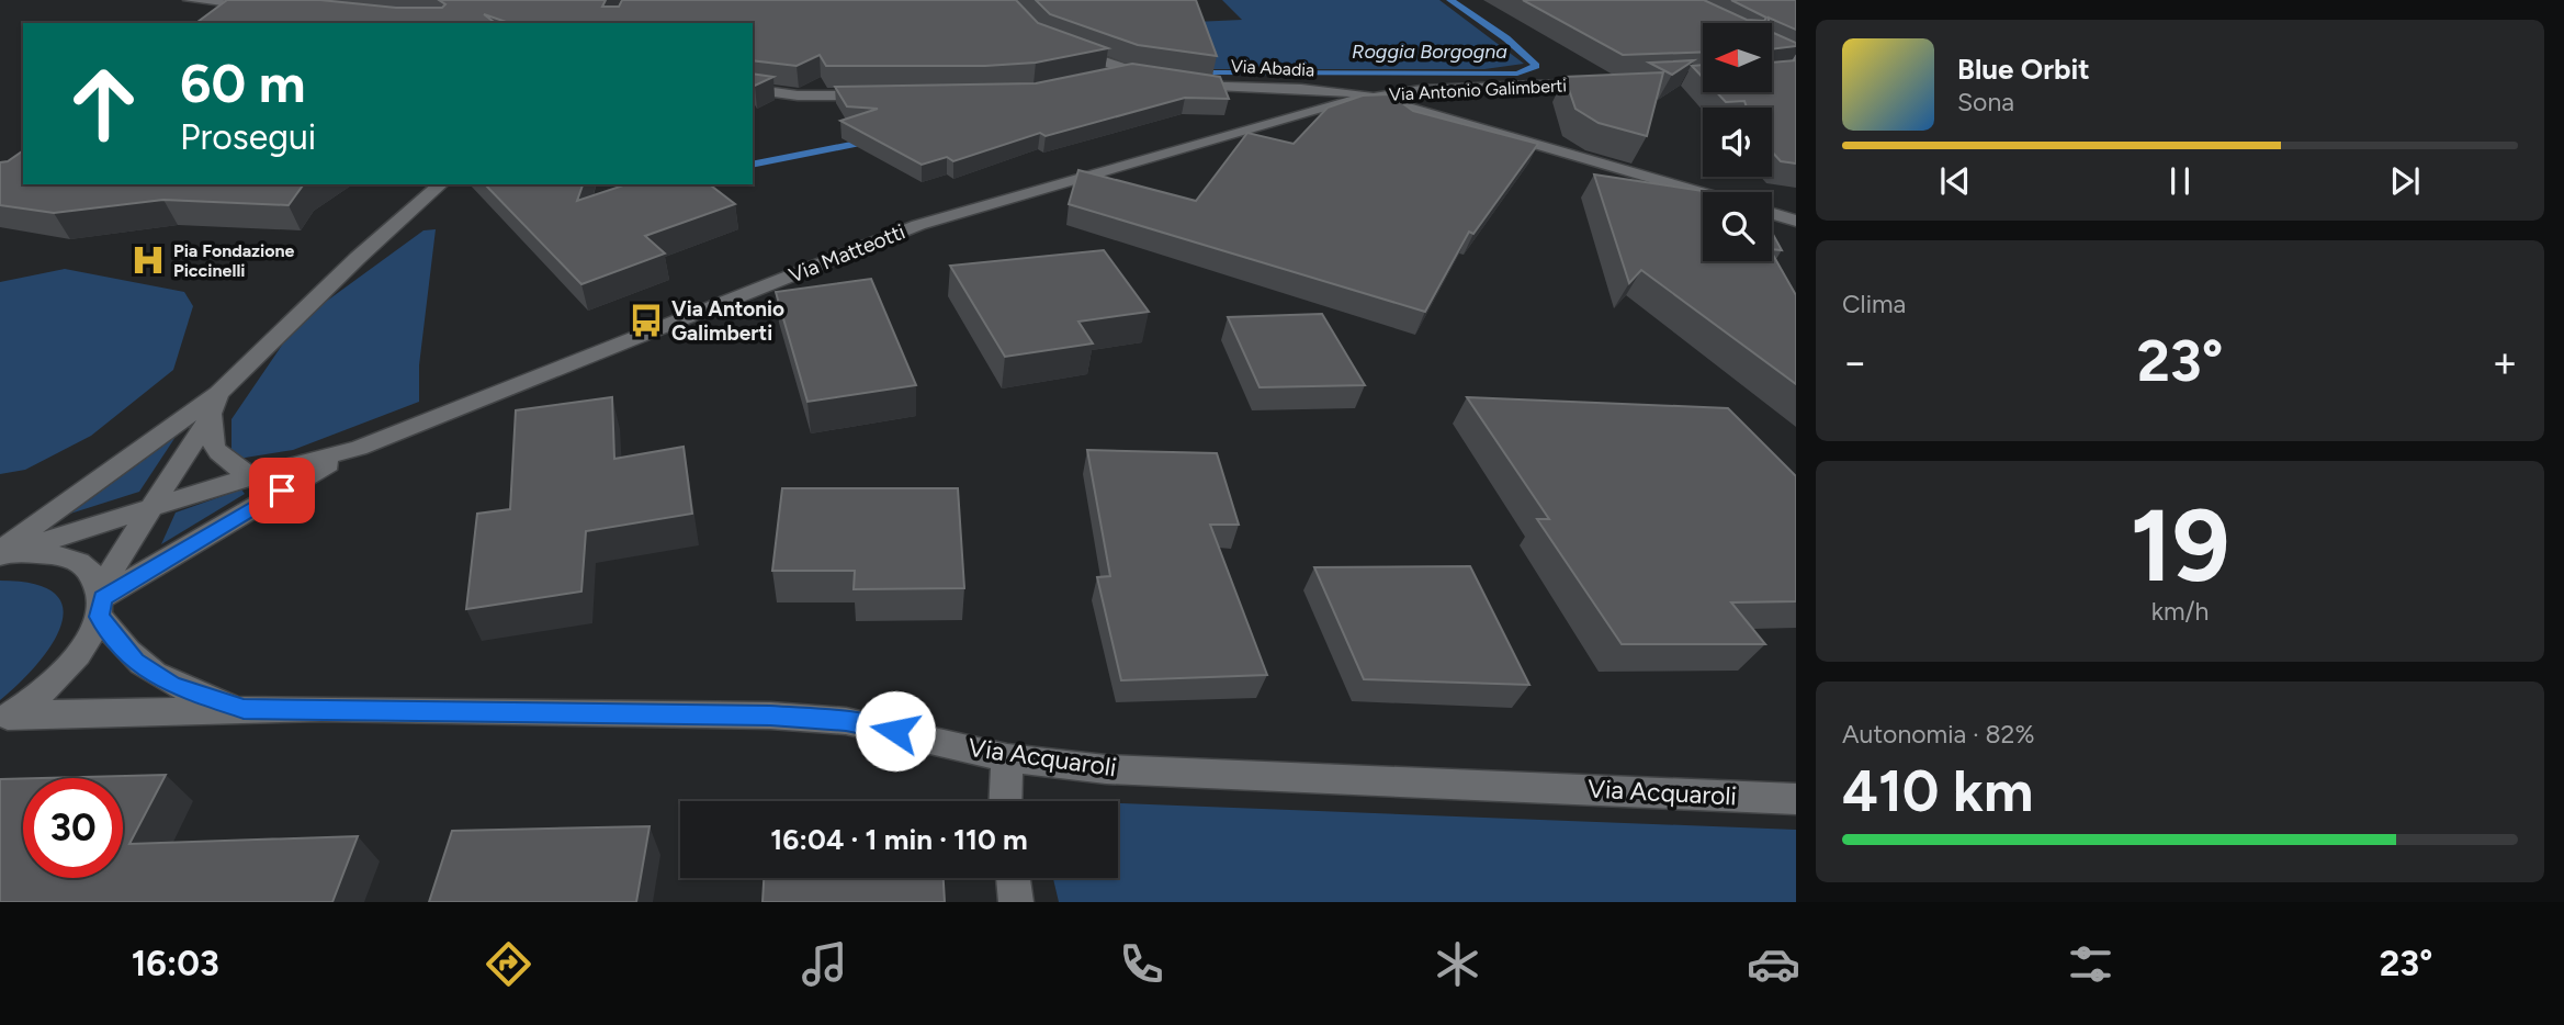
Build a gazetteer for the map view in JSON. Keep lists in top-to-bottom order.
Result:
{
  "streets": {
    "street": [
      "Via Abadia",
      "Via Antonio Galimberti",
      "Via Matteotti",
      "Via Acquaroli"
    ]
  },
  "crossings": [
    ["Via Abadia", "Via Antonio Galimberti"],
    ["Via Abadia", "Via Matteotti"],
    ["Via Antonio Galimberti", "Via Matteotti"]
  ],
  "water": ["Roggia Borgogna"],
  "places": {
    "hospital": ["Pia Fondazione Piccinelli"],
    "bus stop": ["Via Antonio Galimberti"]
  },
  "north": "left",
  "page": {
    "turn": ["60 m", "Prosegui"],
    "song": ["Blue Orbit", "Sona"],
    "tile": [
      "Clima",
      ["19", "km/h"],
      ["Autonomia · 82%", "410 km"]
    ],
    "heat": ["−", "23°", "+"],
    "limit": "30",
    "trip": "16:04 · 1 min · 110 m",
    "tabs": ["16:03", "23°"]
  }
}
